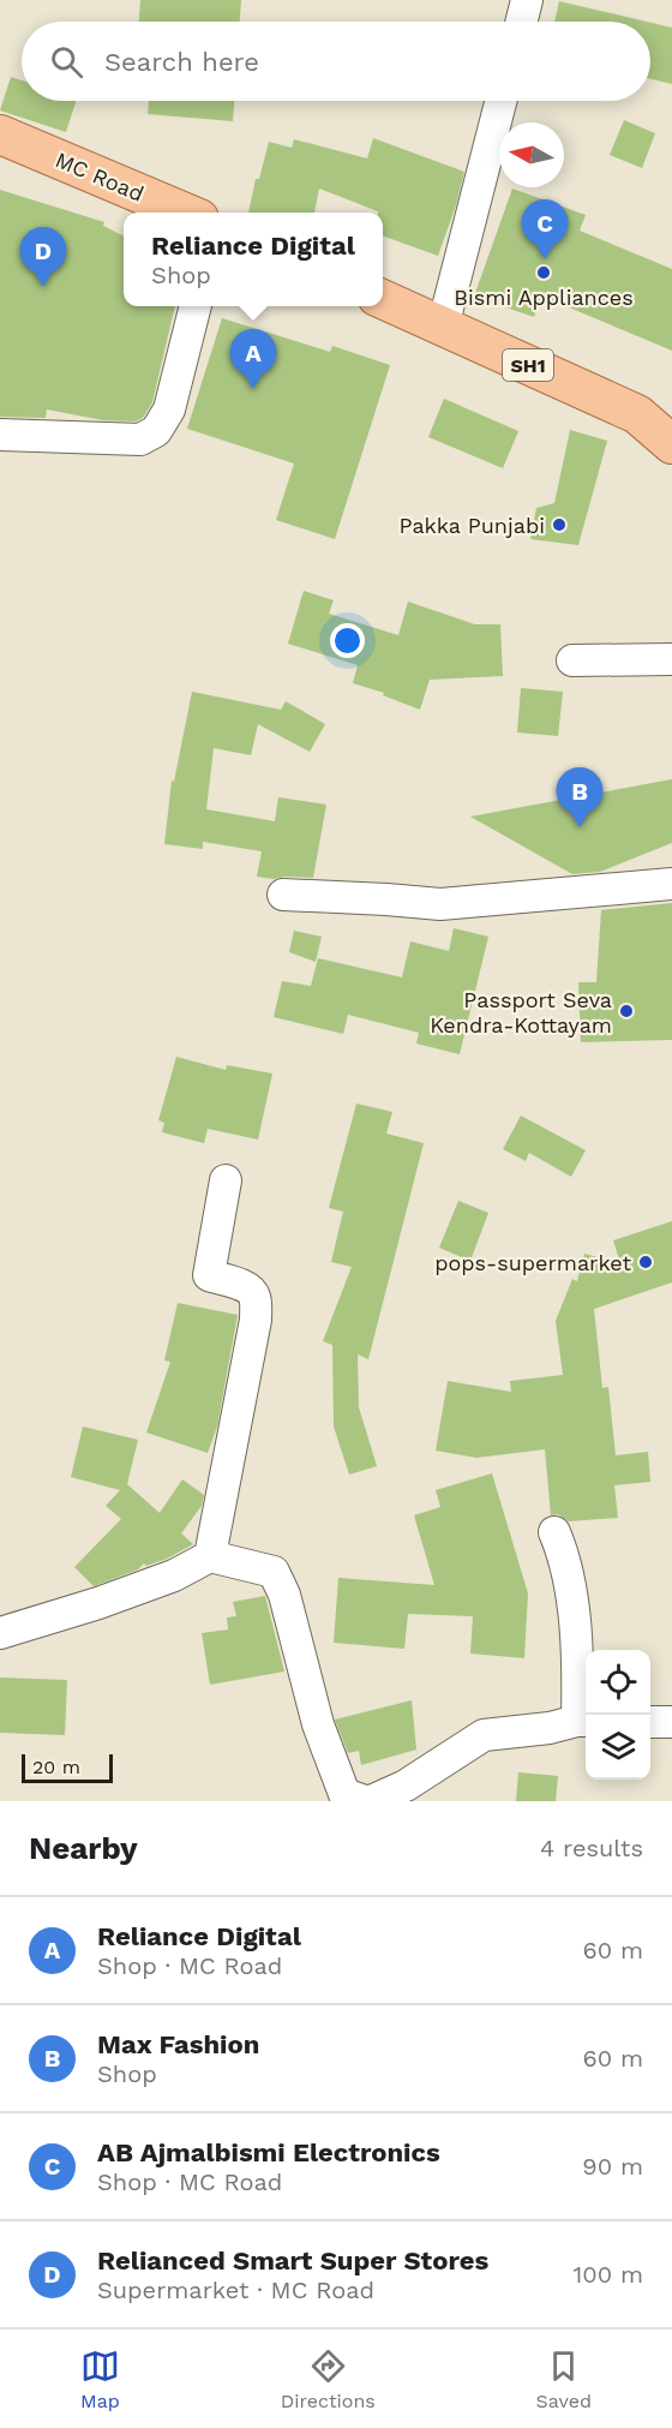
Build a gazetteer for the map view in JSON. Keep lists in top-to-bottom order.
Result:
{
  "streets": {
    "main road": ["MC Road", "SH1"]
  },
  "places": [
    "Bismi Appliances",
    "Pakka Punjabi",
    "Passport Seva Kendra-Kottayam",
    "pops-supermarket"
  ],
  "scale_bar": "20 m",
  "north": "left",
  "page": {
    "search": "Search here",
    "pins": [
      "C",
      "D",
      "A",
      "B"
    ],
    "popup": ["Reliance Digital", "Shop"],
    "scale": "20 m",
    "heading": ["Nearby", "4 results"],
    "list": [
      {
        "mark": "A",
        "name": "Reliance Digital",
        "note": "Shop · MC Road",
        "value": "60 m"
      },
      {
        "mark": "B",
        "name": "Max Fashion",
        "note": "Shop",
        "value": "60 m"
      },
      {
        "mark": "C",
        "name": "AB Ajmalbismi Electronics",
        "note": "Shop · MC Road",
        "value": "90 m"
      },
      {
        "mark": "D",
        "name": "Relianced Smart Super Stores",
        "note": "Supermarket · MC Road",
        "value": "100 m"
      }
    ],
    "nav": ["Map", "Directions", "Saved"]
  }
}
